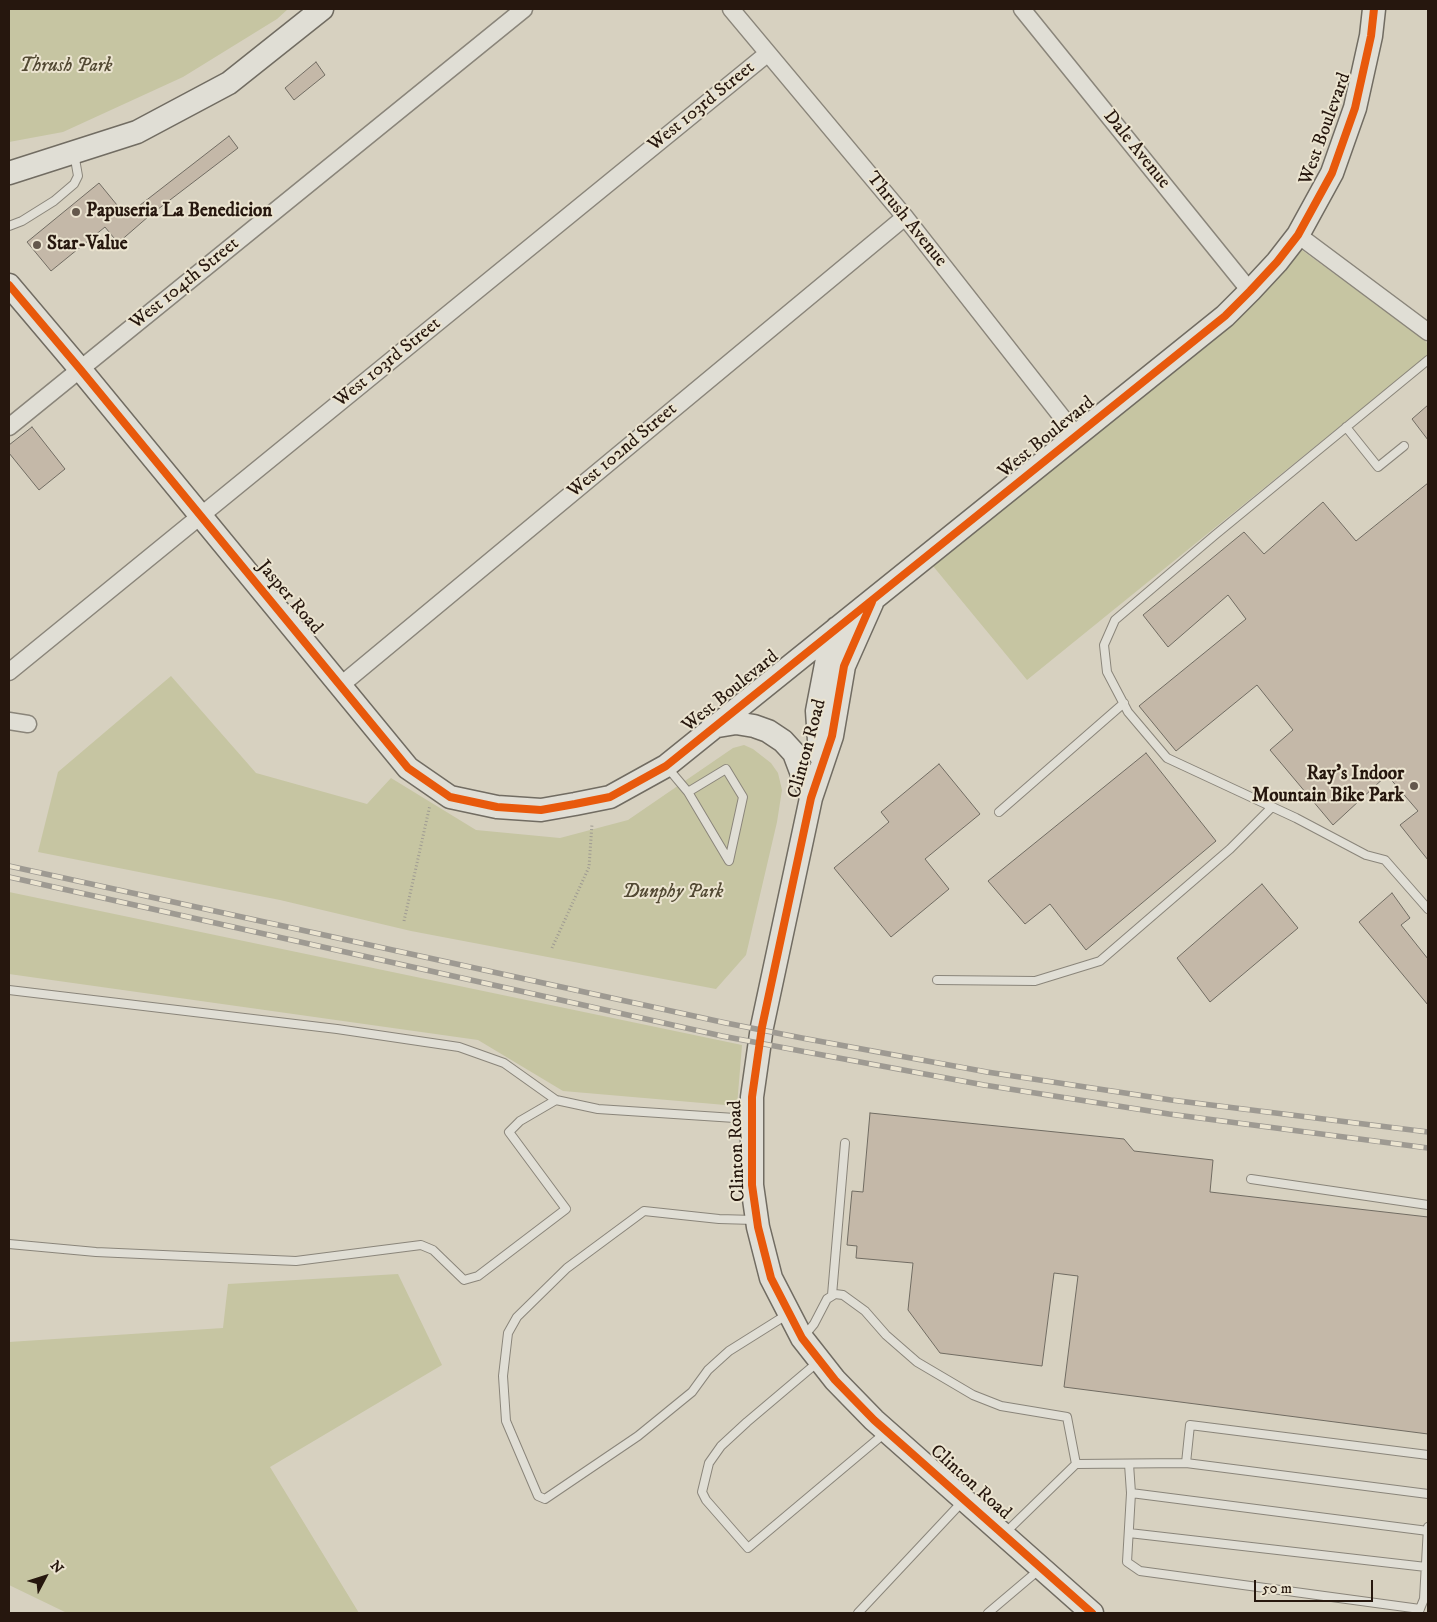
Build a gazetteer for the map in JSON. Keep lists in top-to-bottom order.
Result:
{
  "streets": {
    "street": [
      "West 103rd Street",
      "West Boulevard",
      "Dale Avenue",
      "Thrush Avenue",
      "West 104th Street",
      "West 102nd Street",
      "Jasper Road",
      "Clinton Road"
    ]
  },
  "crossings": [
    ["West 103rd Street", "Thrush Avenue"],
    ["West 103rd Street", "Jasper Road"],
    ["West Boulevard", "Dale Avenue"],
    ["West Boulevard", "Thrush Avenue"],
    ["West Boulevard", "Jasper Road"],
    ["West Boulevard", "Clinton Road"],
    ["Thrush Avenue", "West 102nd Street"],
    ["West 104th Street", "Jasper Road"],
    ["West 102nd Street", "Jasper Road"]
  ],
  "parks": ["Thrush Park", "Dunphy Park"],
  "places": ["Papuseria La Benedicion", "Star-Value", "Ray's Indoor Mountain Bike Park"],
  "scale_bar": "50 m",
  "north": "top right"
}
